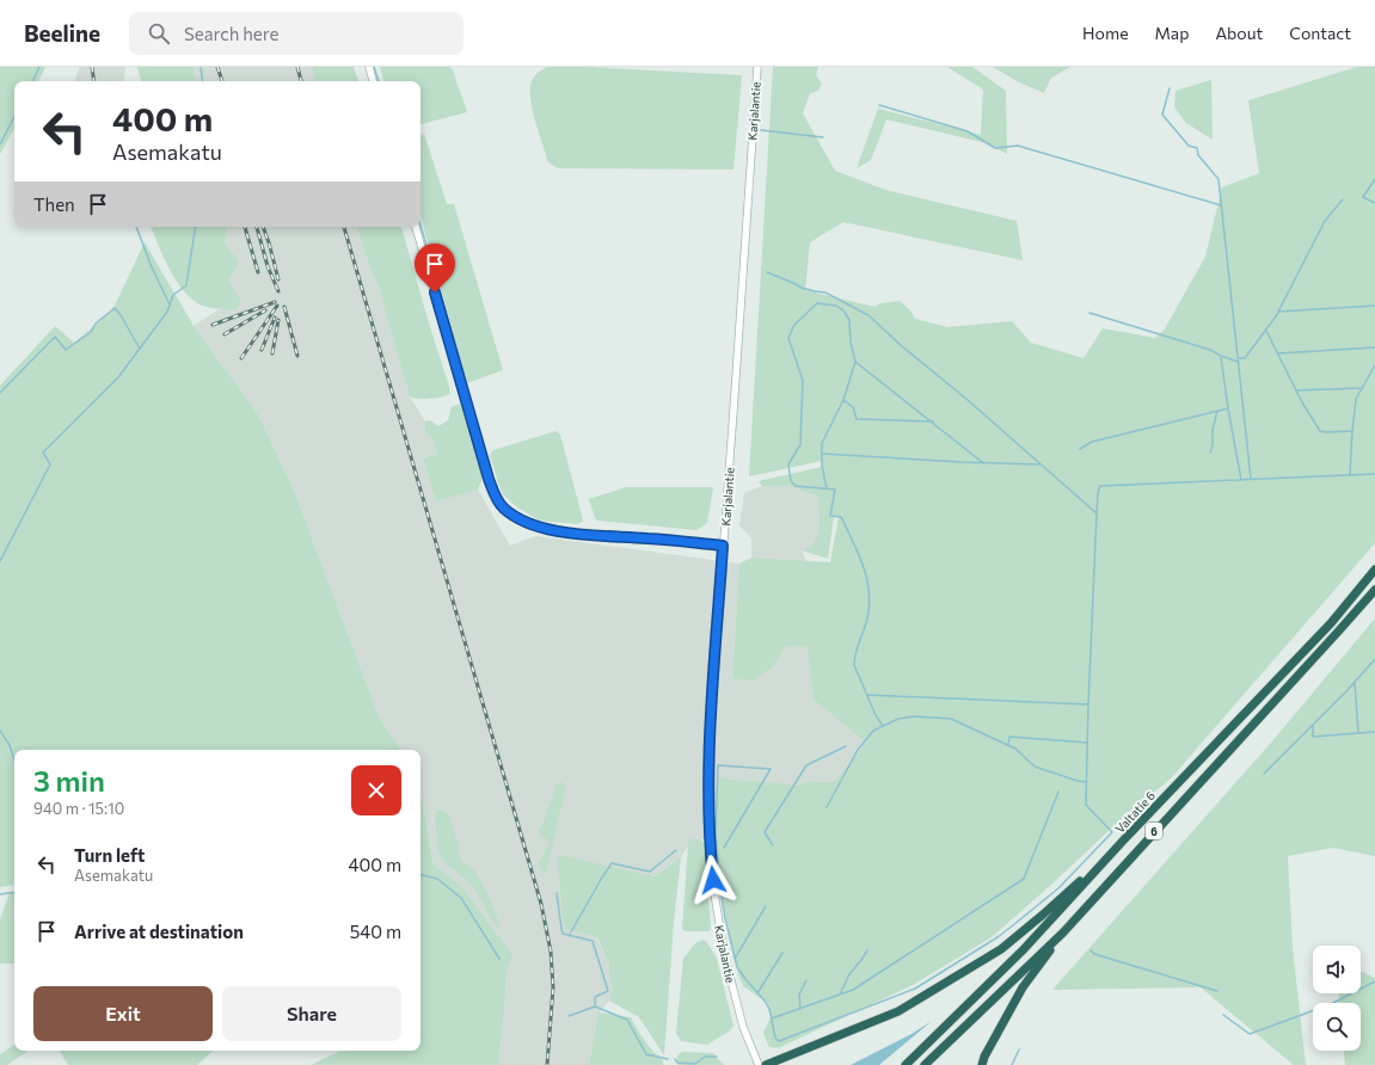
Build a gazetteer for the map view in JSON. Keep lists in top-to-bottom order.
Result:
{
  "streets": {
    "highway": ["Valtatie 6", "6"],
    "main road": ["Karjalantie"]
  },
  "page": {
    "header": "Beeline",
    "search": "Search here",
    "nav": [
      "Home",
      "Map",
      "About",
      "Contact"
    ],
    "turn": ["400 m", "Asemakatu"],
    "then": "Then",
    "heading": ["3 min", "940 m · 15:10"],
    "list": [
      {
        "name": "Turn left",
        "note": "Asemakatu",
        "value": "400 m"
      },
      {
        "name": "Arrive at destination",
        "value": "540 m"
      }
    ],
    "buttons": ["Exit", "Share"]
  }
}
